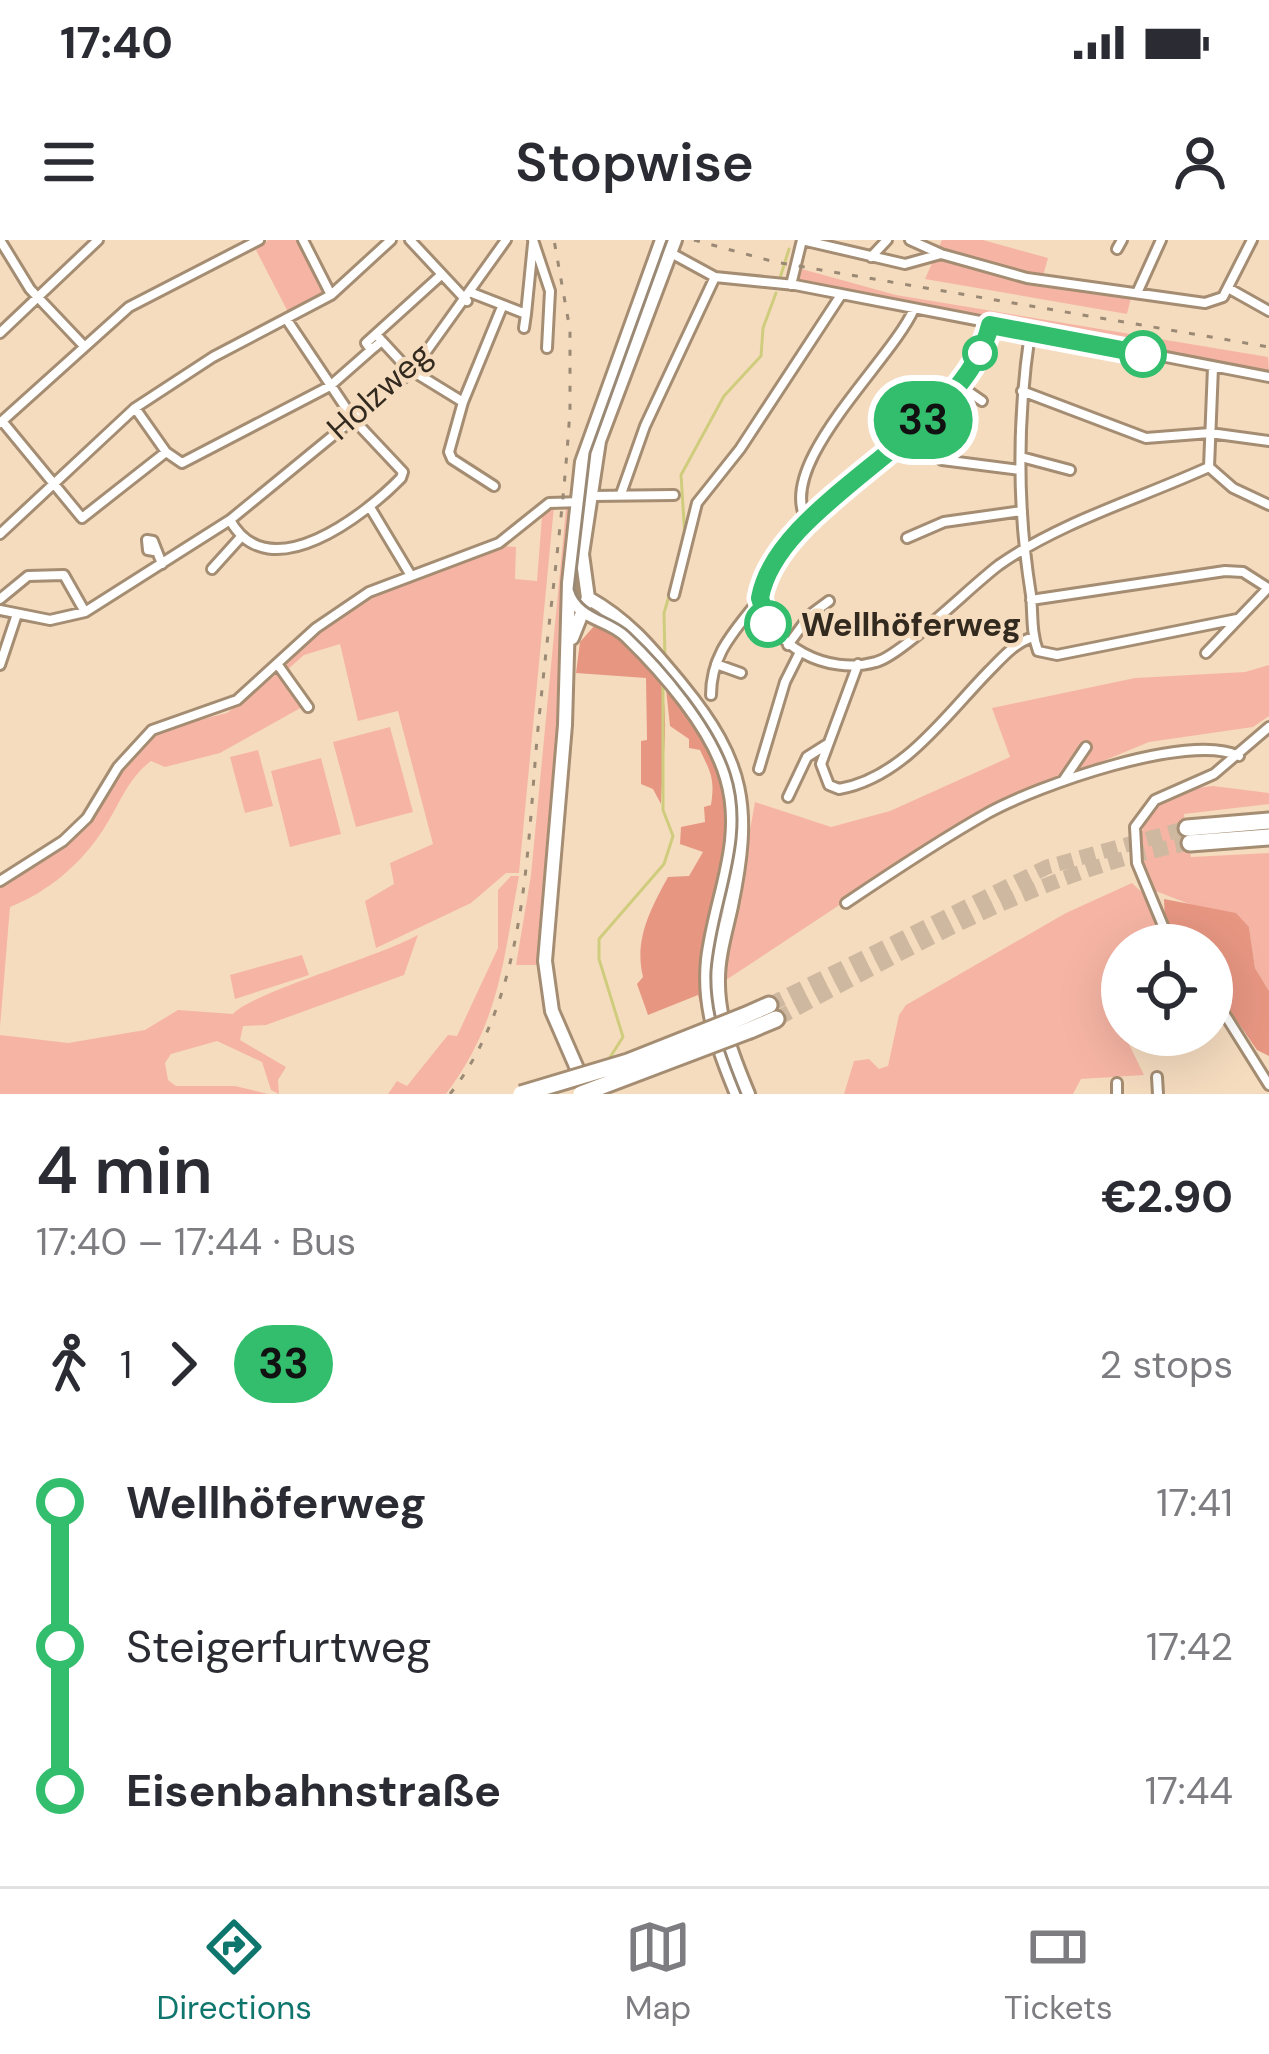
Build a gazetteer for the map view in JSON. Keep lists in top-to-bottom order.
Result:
{
  "streets": {
    "street": ["Holzweg"]
  },
  "places": ["Wellhöferweg"],
  "lines": ["bus line 33"],
  "page": {
    "status": "17:40",
    "header": "Stopwise",
    "on_map": "33",
    "heading": ["4 min", "17:40 – 17:44 · Bus", "€2.90"],
    "legs": ["1", "33", "2 stops"],
    "list": [
      {
        "name": "Wellhöferweg",
        "value": "17:41"
      },
      {
        "name": "Steigerfurtweg",
        "value": "17:42"
      },
      {
        "name": "Eisenbahnstraße",
        "value": "17:44"
      }
    ],
    "tabs": ["Directions", "Map", "Tickets"]
  }
}
